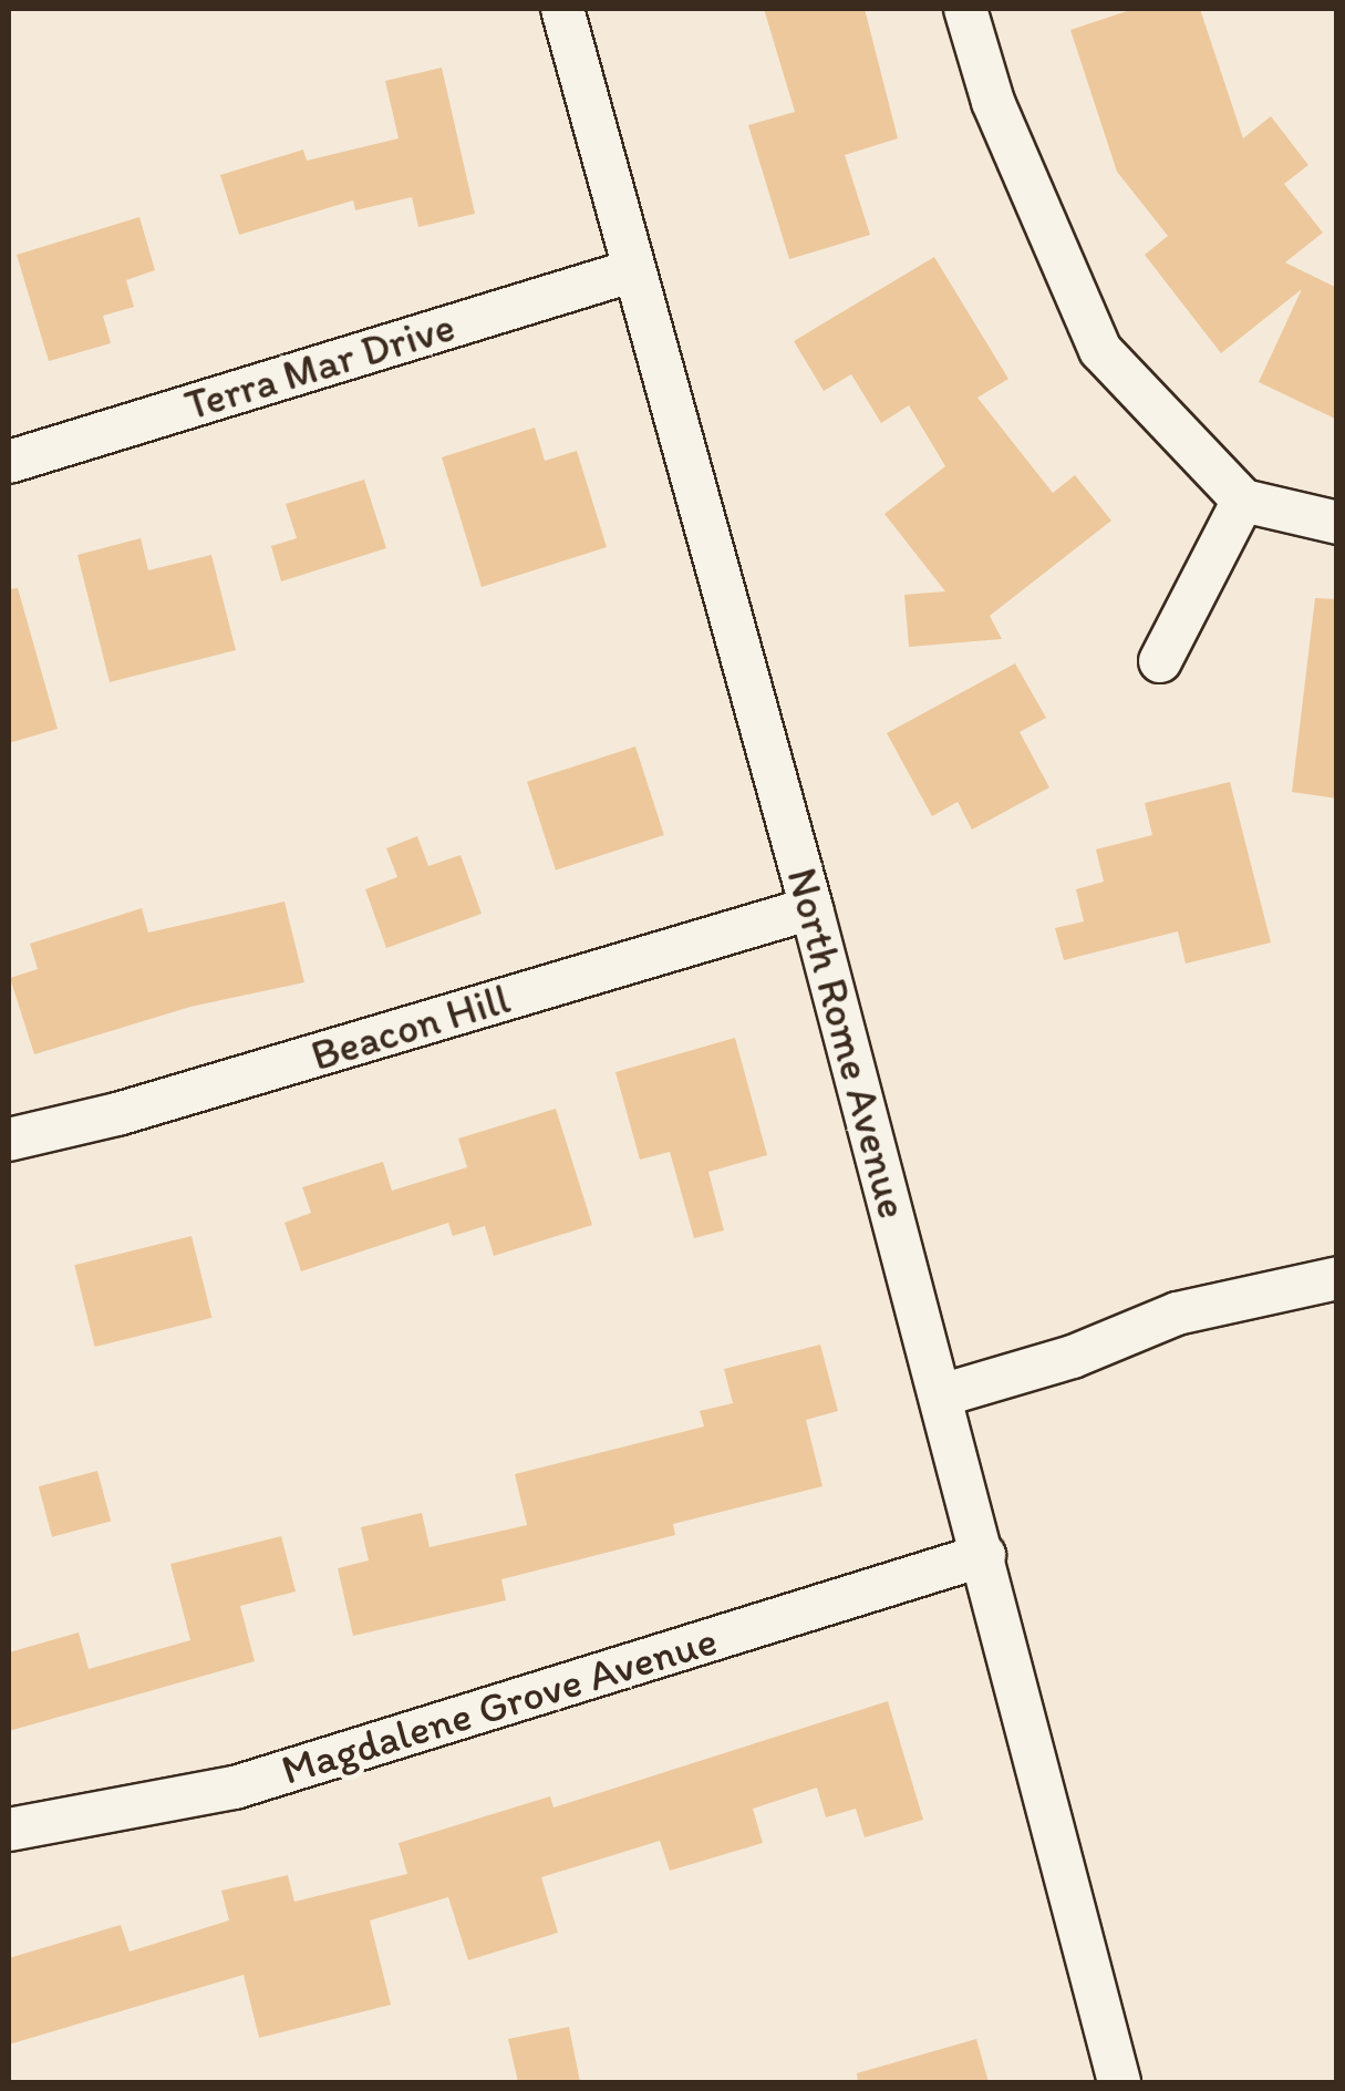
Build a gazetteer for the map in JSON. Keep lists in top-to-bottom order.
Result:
{
  "streets": {
    "street": [
      "Terra Mar Drive",
      "Beacon Hill",
      "North Rome Avenue",
      "Magdalene Grove Avenue"
    ]
  },
  "crossings": [
    ["Terra Mar Drive", "North Rome Avenue"],
    ["Beacon Hill", "North Rome Avenue"],
    ["North Rome Avenue", "Magdalene Grove Avenue"]
  ]
}
